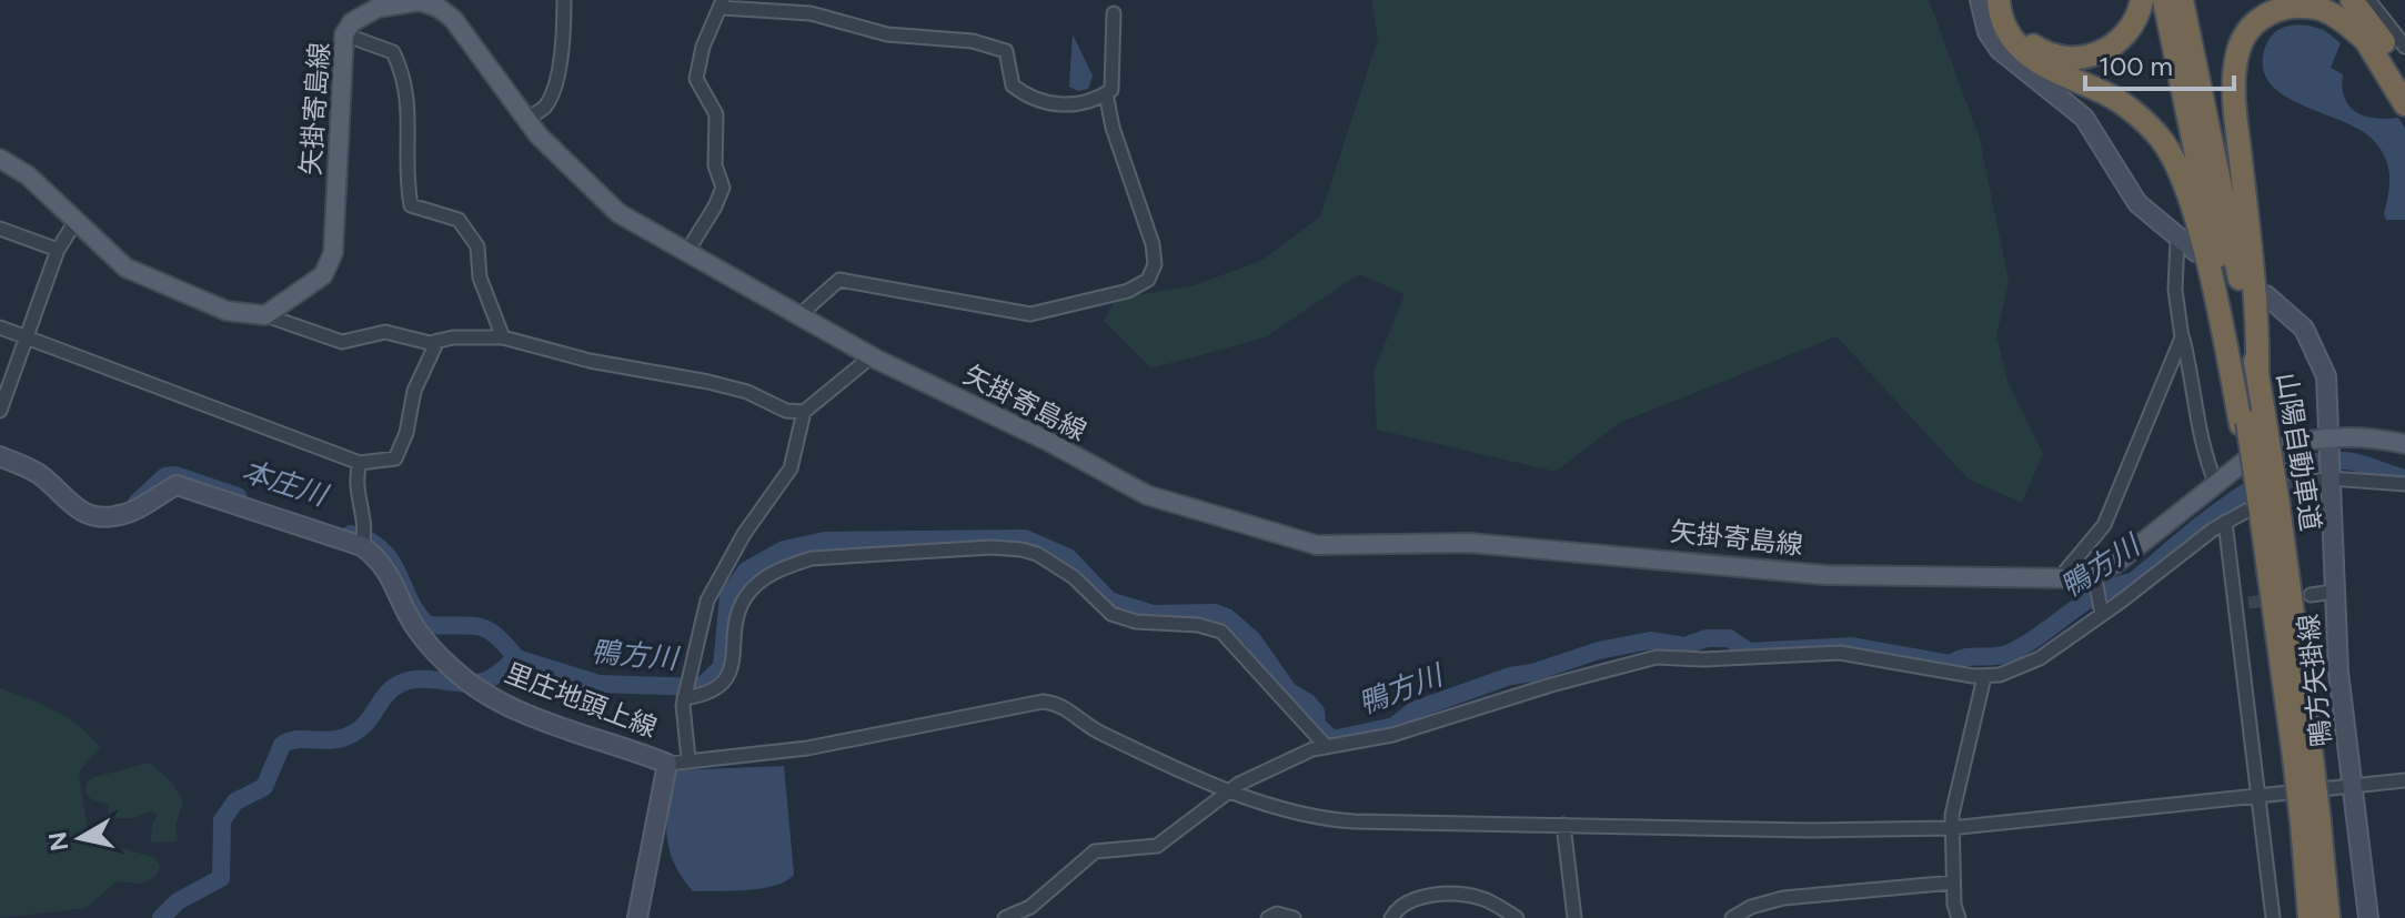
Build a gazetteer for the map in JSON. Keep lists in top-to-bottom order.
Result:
{
  "streets": {
    "highway": ["山陽自動車道"],
    "main road": ["矢掛寄島線", "鴨方矢掛線", "里庄地頭上線"]
  },
  "crossings": [
    ["矢掛寄島線", "鴨方矢掛線"]
  ],
  "water": ["本庄川", "鴨方川"],
  "scale_bar": "100 m",
  "north": "left"
}
